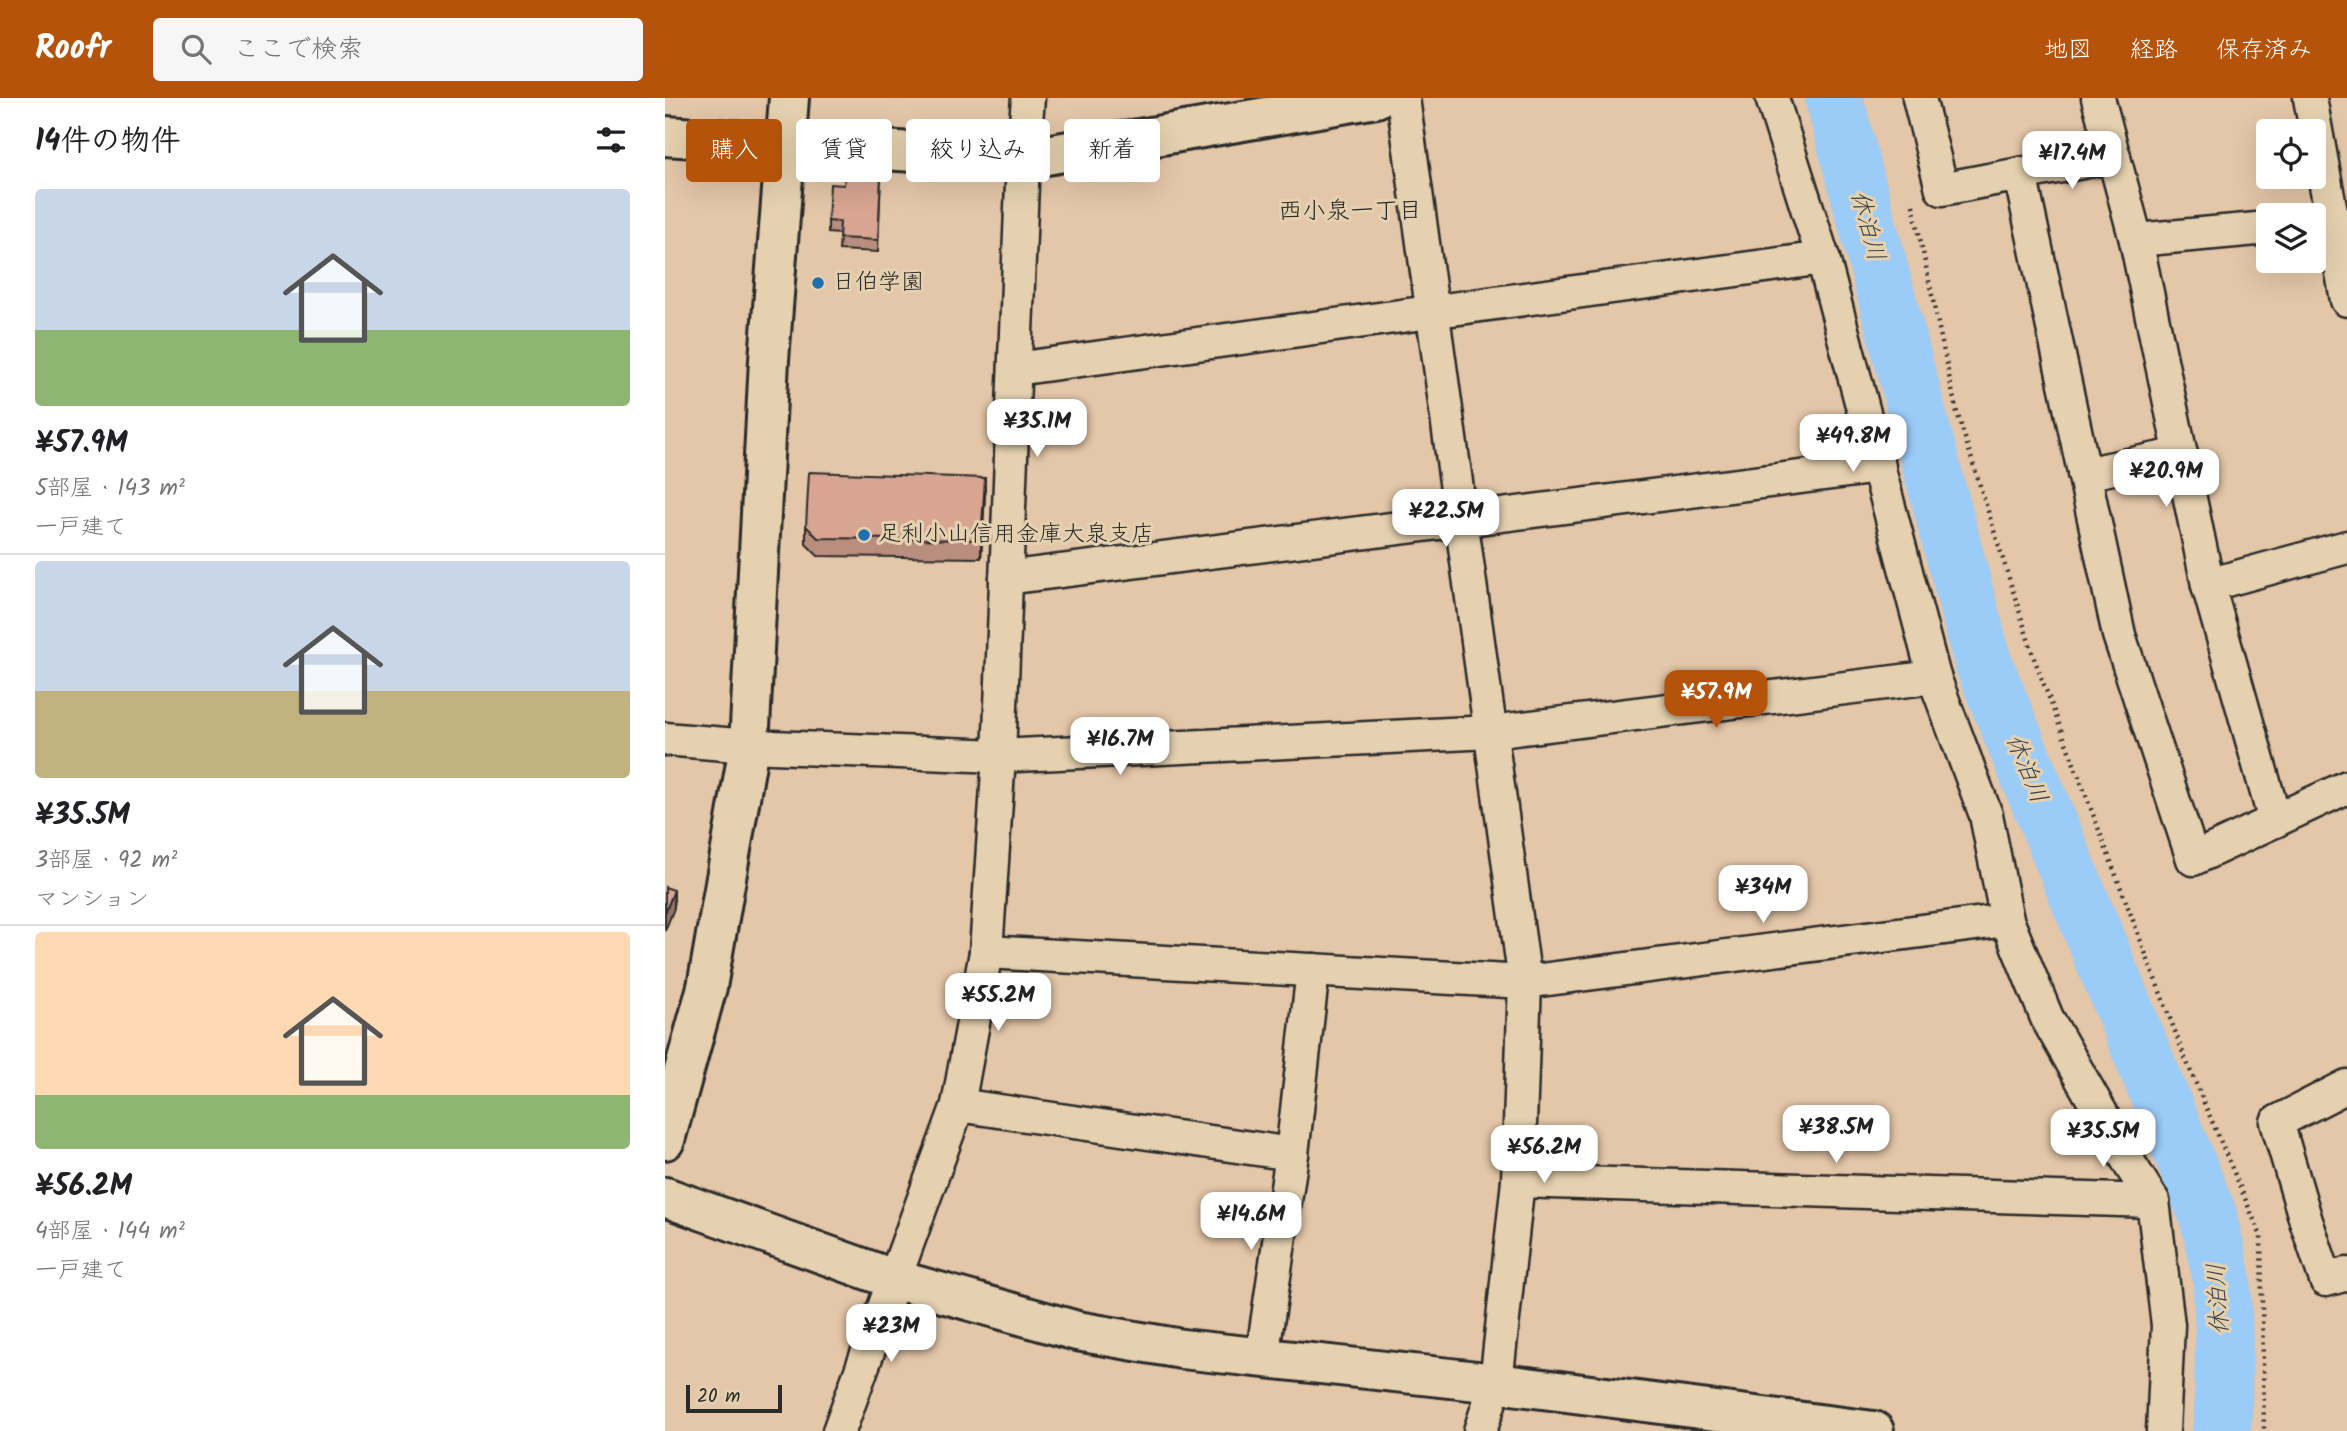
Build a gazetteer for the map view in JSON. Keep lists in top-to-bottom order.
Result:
{
  "districts": ["西小泉一丁目"],
  "water": ["休泊川"],
  "places": ["日伯学園", "足利小山信用金庫大泉支店"],
  "scale_bar": "20 m",
  "page": {
    "header": "Roofr",
    "search": "ここで検索",
    "nav": ["地図", "経路", "保存済み"],
    "heading": "14件の物件",
    "chip": [
      "購入",
      "賃貸",
      "絞り込み",
      "新着"
    ],
    "price": [
      "¥17.4M",
      "¥35.1M",
      "¥49.8M",
      "¥20.9M",
      "¥22.5M",
      "¥57.9M",
      "¥16.7M",
      "¥34M",
      "¥55.2M",
      "¥38.5M",
      "¥35.5M",
      "¥56.2M",
      "¥14.6M",
      "¥23M"
    ],
    "list": [
      {
        "name": "¥57.9M",
        "note": "5部屋 · 143 m² · 一戸建て"
      },
      {
        "name": "¥35.5M",
        "note": "3部屋 · 92 m² · マンション"
      },
      {
        "name": "¥56.2M",
        "note": "4部屋 · 144 m² · 一戸建て"
      }
    ],
    "scale": "20 m"
  }
}
